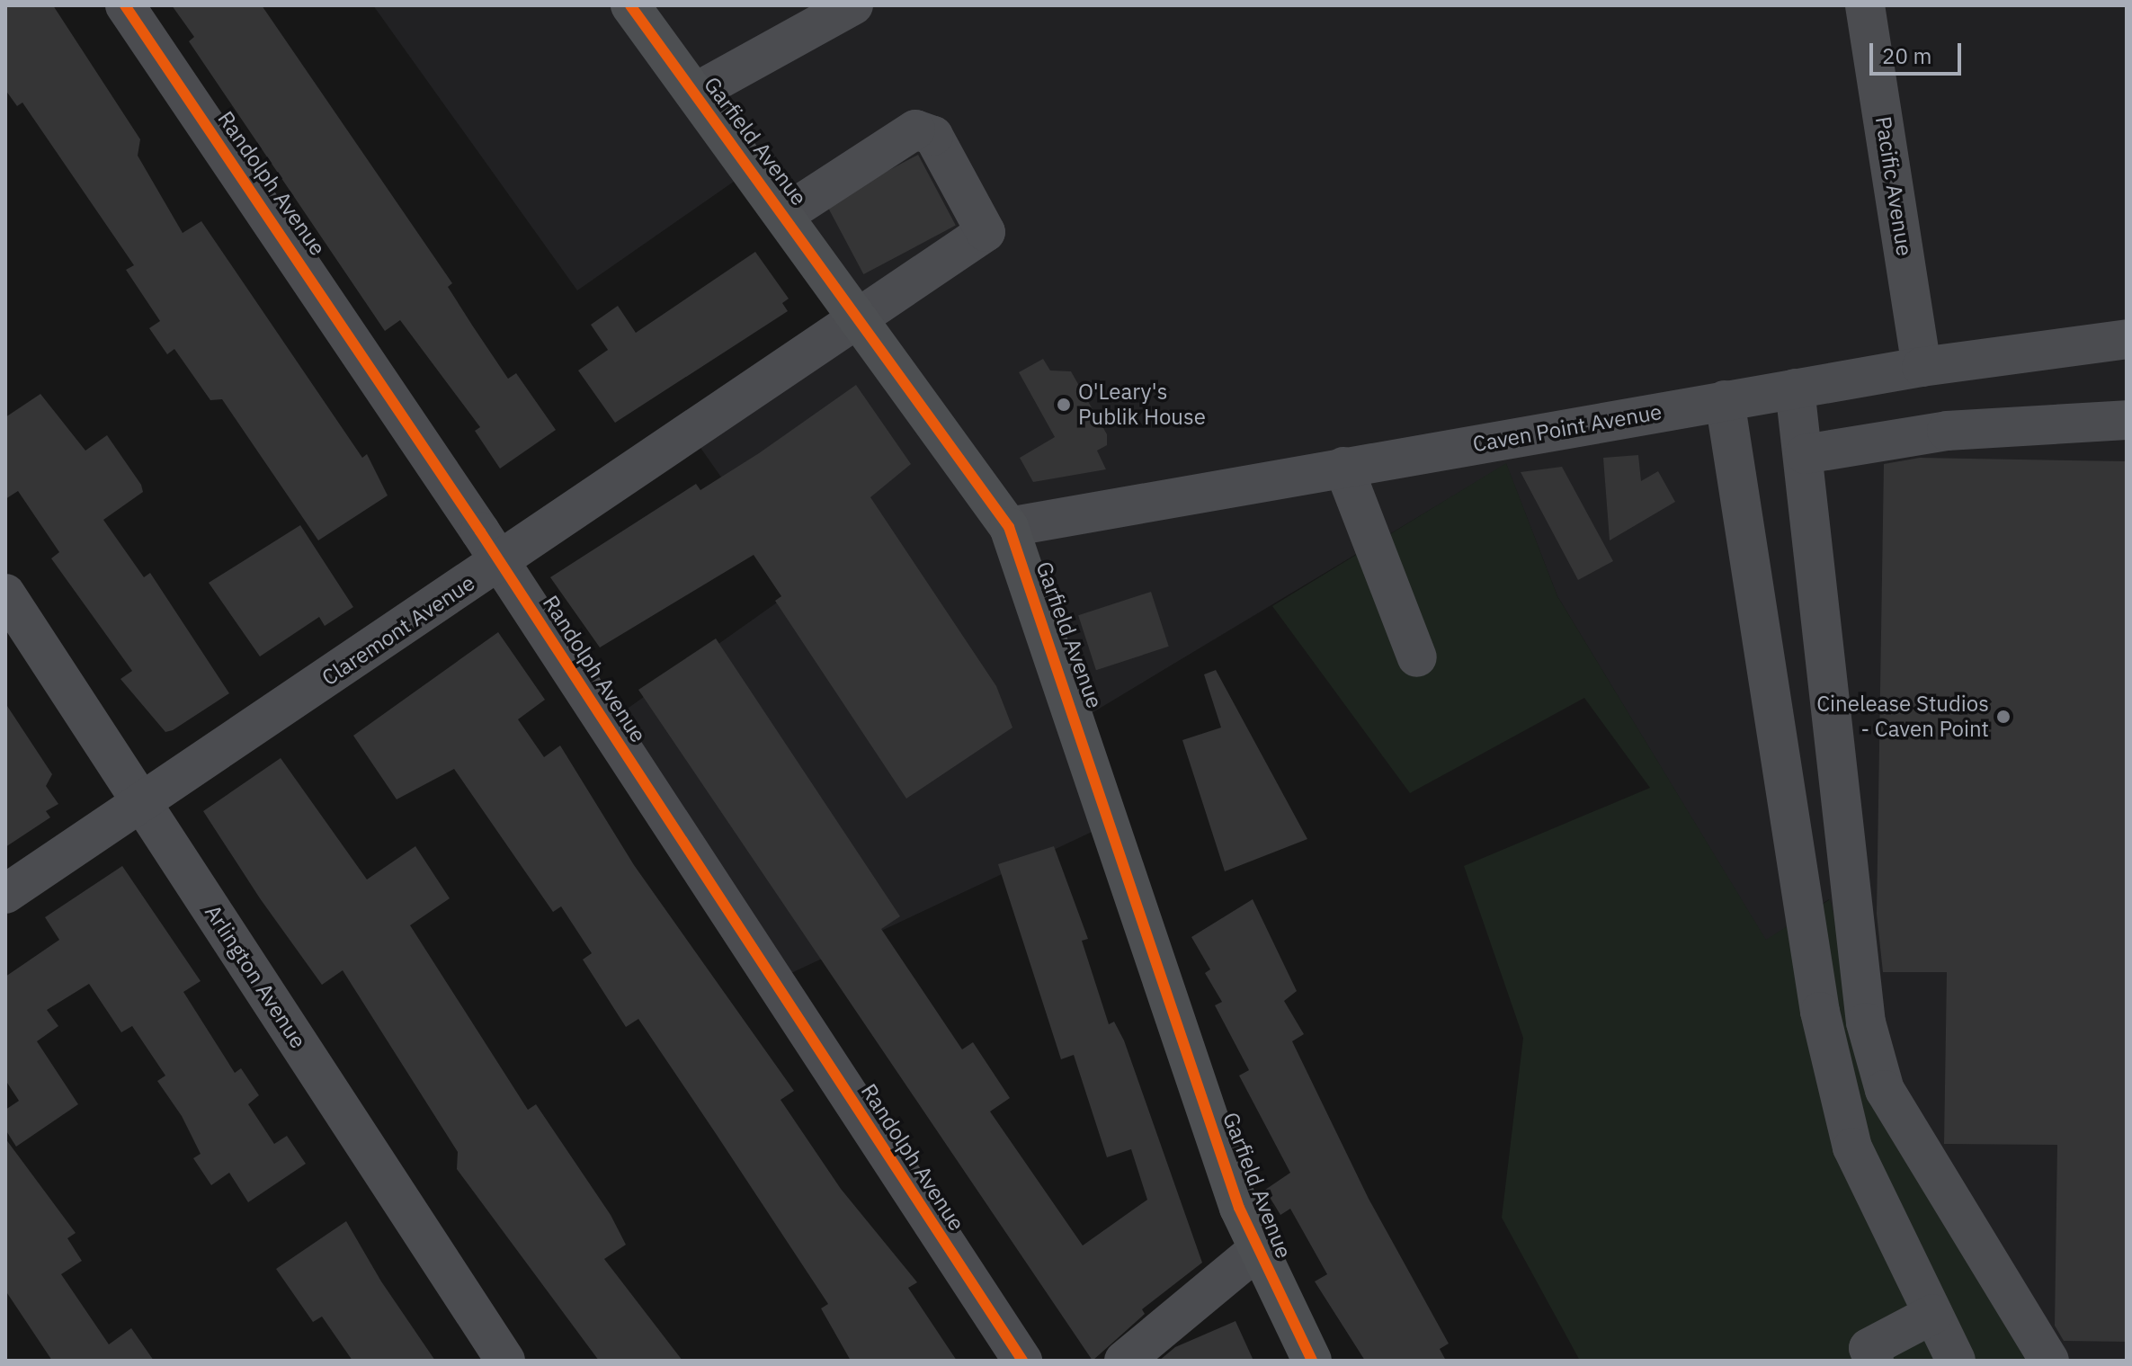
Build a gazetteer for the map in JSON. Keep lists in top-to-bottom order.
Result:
{
  "streets": {
    "main road": ["Garfield Avenue"],
    "street": [
      "Randolph Avenue",
      "Pacific Avenue",
      "Caven Point Avenue",
      "Claremont Avenue",
      "Arlington Avenue"
    ]
  },
  "crossings": [
    ["Garfield Avenue", "Caven Point Avenue"],
    ["Garfield Avenue", "Claremont Avenue"],
    ["Randolph Avenue", "Claremont Avenue"],
    ["Pacific Avenue", "Caven Point Avenue"],
    ["Claremont Avenue", "Arlington Avenue"]
  ],
  "places": ["O'Leary's Publik House", "Cinelease Studios - Caven Point"],
  "scale_bar": "20 m"
}
